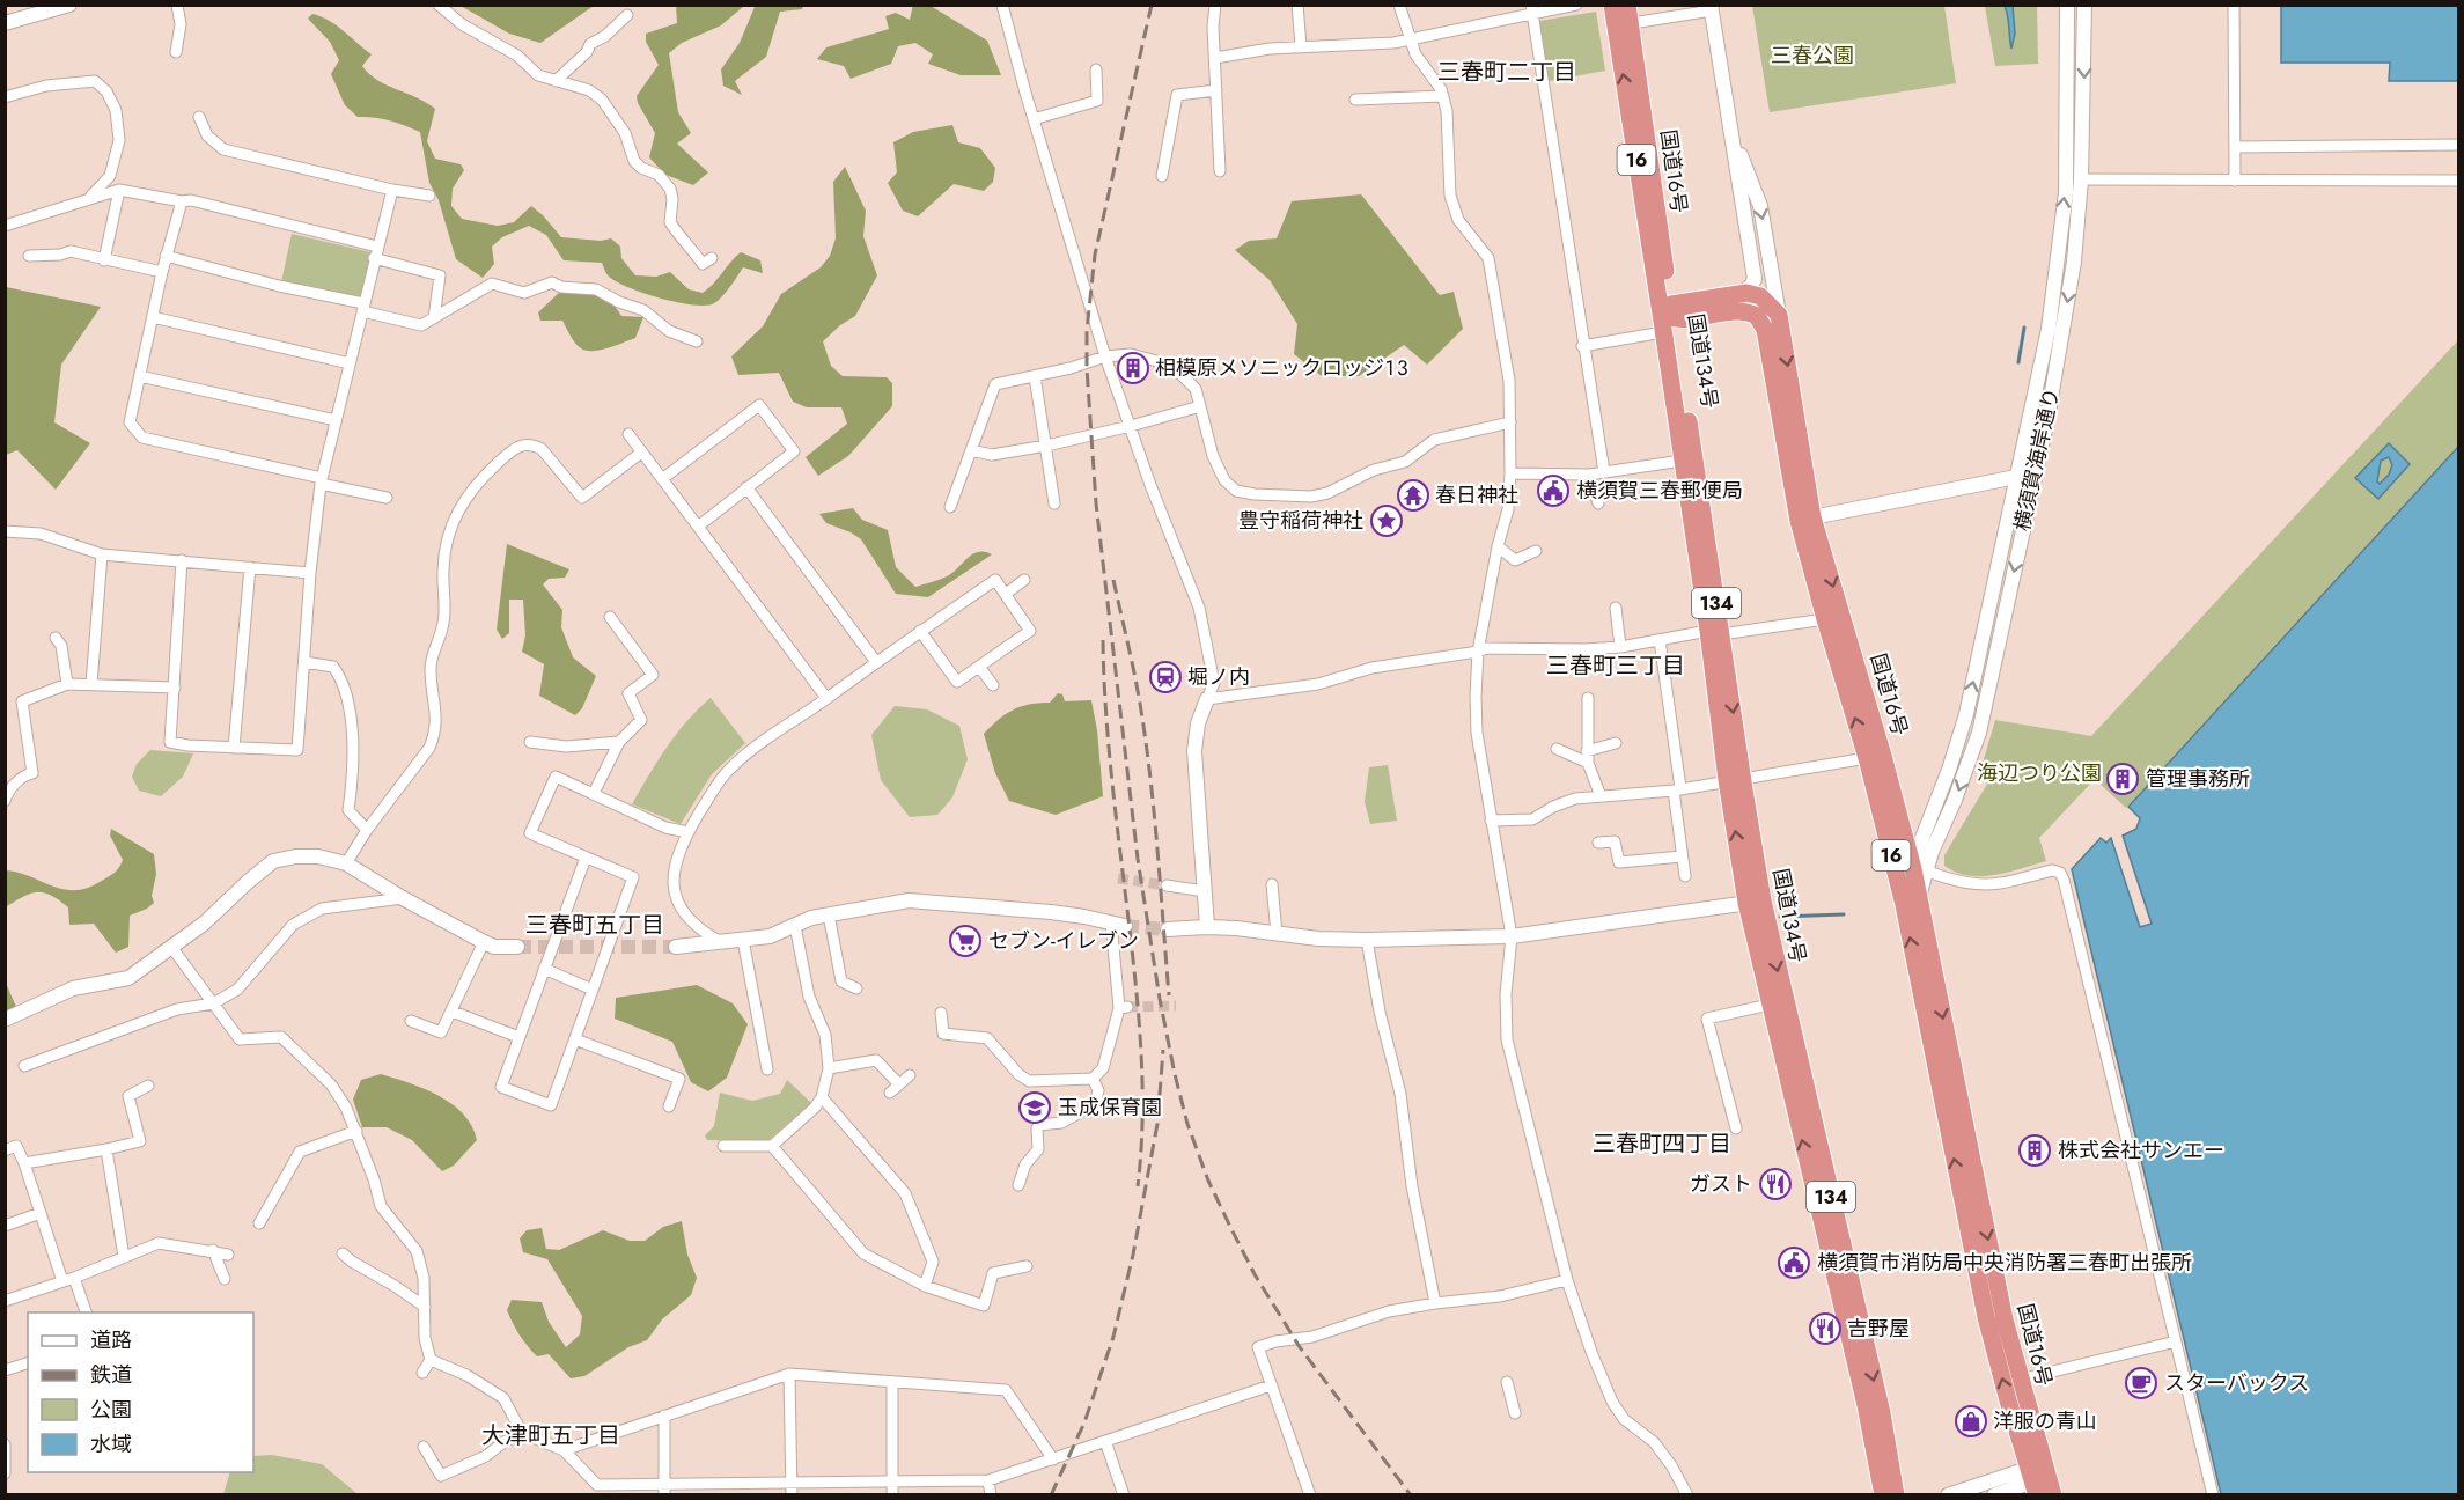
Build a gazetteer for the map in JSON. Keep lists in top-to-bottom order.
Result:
{
  "streets": {
    "highway": [
      "16",
      "国道16号",
      "国道134号",
      "134"
    ],
    "street": ["横須賀海岸通り"]
  },
  "crossings": [
    ["国道16号", "国道134号"],
    ["国道16号", "横須賀海岸通り"]
  ],
  "districts": [
    "三春町二丁目",
    "三春町三丁目",
    "三春町五丁目",
    "三春町四丁目",
    "大津町五丁目"
  ],
  "parks": ["三春公園", "海辺つり公園"],
  "places": {
    "building": ["相模原メソニックロッジ１３", "管理事務所", "株式会社サンエー"],
    "public building": ["横須賀三春郵便局", "横須賀市消防局中央消防署三春町出張所"],
    "temple": ["春日神社"],
    "place": ["豊守稲荷神社"],
    "station": ["堀ノ内"],
    "supermarket": ["セブン-イレブン"],
    "school or university": ["玉成保育園"],
    "restaurant": ["ガスト", "吉野屋"],
    "cafe": ["スターバックス"],
    "shop": ["洋服の青山"]
  },
  "legend": [
    "道路",
    "鉄道",
    "公園",
    "水域"
  ]
}
